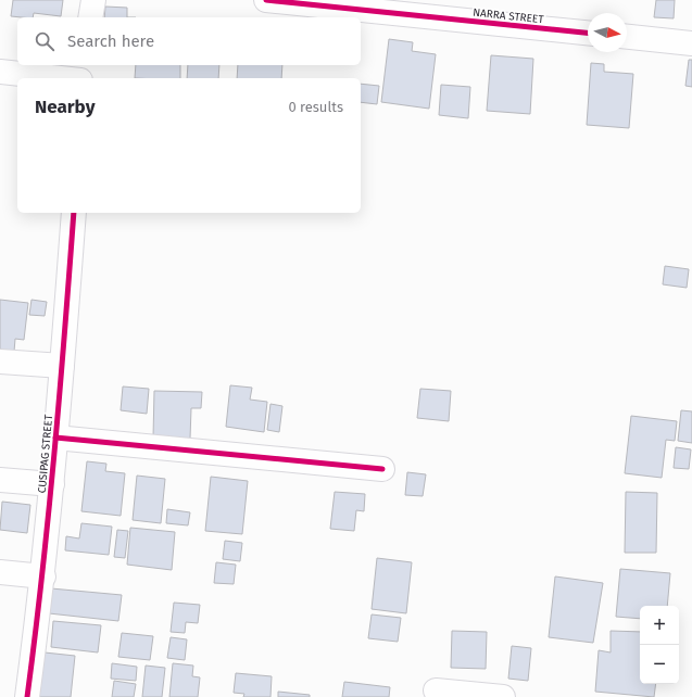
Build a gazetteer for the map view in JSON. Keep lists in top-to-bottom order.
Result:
{
  "streets": {
    "street": ["NARRA STREET", "CUSIPAG STREET"]
  },
  "north": "right",
  "page": {
    "search": "Search here",
    "heading": ["Nearby", "0 results"],
    "map_buttons": ["+", "−"]
  }
}
